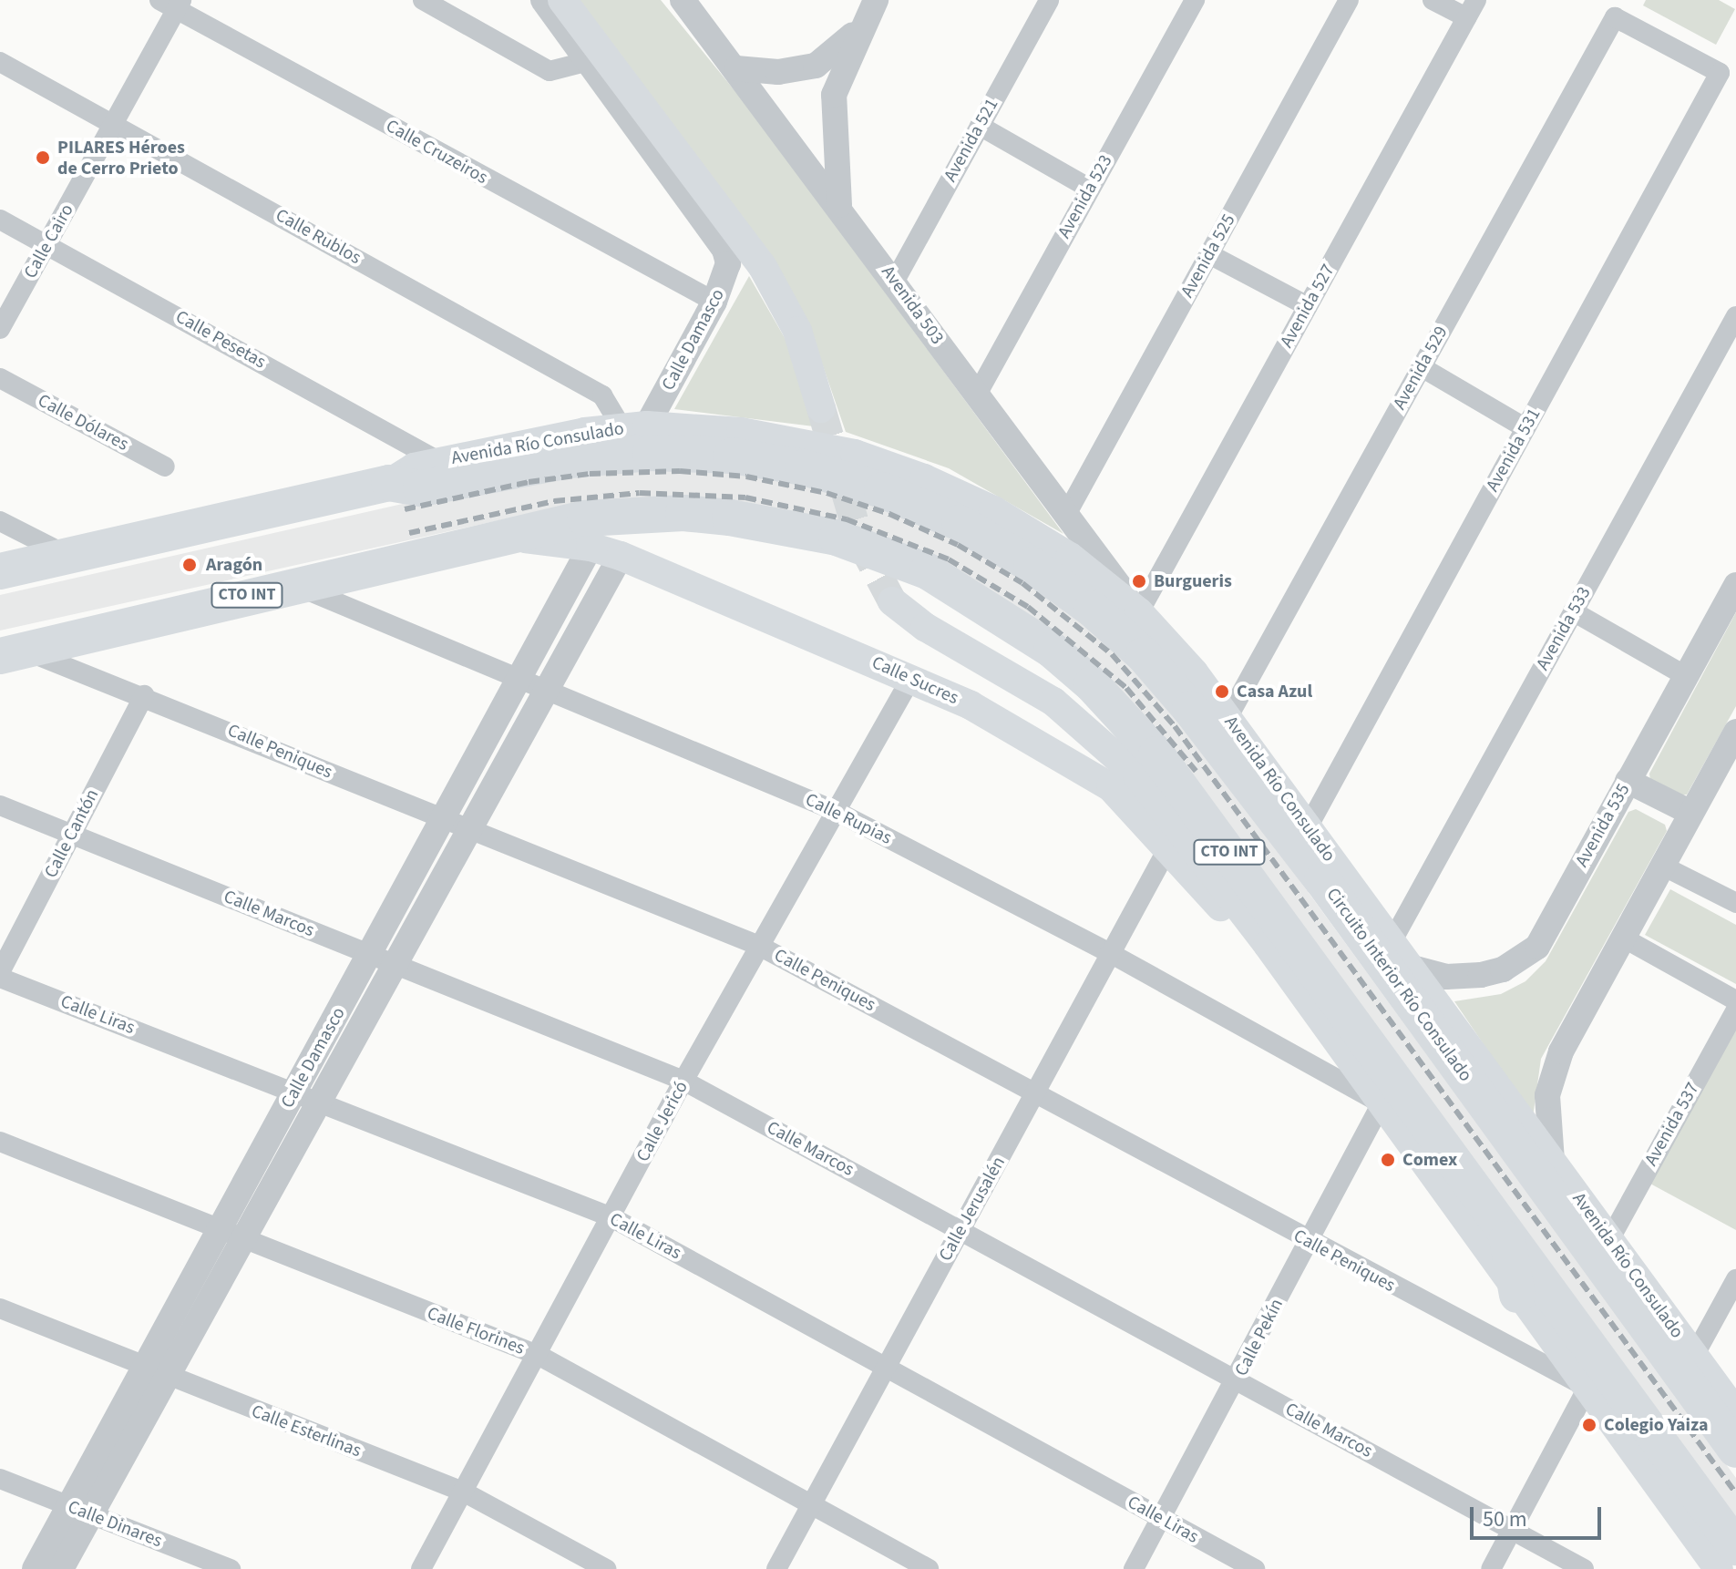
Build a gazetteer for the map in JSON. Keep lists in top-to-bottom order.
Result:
{
  "streets": {
    "highway": ["Avenida Río Consulado", "CTO INT", "Circuito Interior Río Consulado"],
    "main road": ["Calle Sucres"],
    "street": [
      "Avenida 521",
      "Calle Cruzeiros",
      "Avenida 523",
      "Calle Rublos",
      "Calle Cairo",
      "Avenida 525",
      "Avenida 503",
      "Avenida 527",
      "Calle Pesetas",
      "Calle Damasco",
      "Avenida 529",
      "Calle Dólares",
      "Avenida 531",
      "Avenida 533",
      "Calle Peniques",
      "Calle Rupias",
      "Avenida 535",
      "Calle Cantón",
      "Calle Marcos",
      "Calle Liras",
      "Calle Jericó",
      "Avenida 537",
      "Calle Jerusalén",
      "Calle Florines",
      "Calle Pekín",
      "Calle Esterlinas",
      "Calle Dinares"
    ]
  },
  "crossings": [
    ["Avenida 521", "Avenida 503"],
    ["Calle Cruzeiros", "Calle Cairo"],
    ["Calle Cruzeiros", "Calle Damasco"],
    ["Avenida 523", "Avenida 503"],
    ["Calle Rublos", "Calle Cairo"],
    ["Calle Rublos", "Calle Damasco"],
    ["Calle Rublos", "Avenida Río Consulado"],
    ["Calle Cairo", "Calle Pesetas"],
    ["Avenida 525", "Avenida 503"],
    ["Avenida 503", "Avenida 527"],
    ["Avenida 503", "Avenida Río Consulado"],
    ["Avenida 527", "Avenida Río Consulado"],
    ["Calle Pesetas", "Avenida Río Consulado"],
    ["Calle Damasco", "Avenida Río Consulado"],
    ["Calle Damasco", "Calle Sucres"],
    ["Calle Damasco", "Calle Peniques"],
    ["Calle Damasco", "Calle Rupias"],
    ["Calle Damasco", "Calle Marcos"],
    ["Calle Damasco", "Calle Liras"],
    ["Calle Damasco", "Calle Florines"],
    ["Calle Damasco", "Calle Esterlinas"],
    ["Calle Damasco", "Calle Dinares"],
    ["Avenida 529", "Avenida Río Consulado"],
    ["Avenida 529", "Avenida 531"],
    ["Avenida Río Consulado", "Avenida 531"],
    ["Avenida Río Consulado", "Avenida 533"],
    ["Avenida Río Consulado", "Avenida 535"],
    ["Avenida Río Consulado", "Circuito Interior Río Consulado"],
    ["Avenida Río Consulado", "Avenida 537"],
    ["CTO INT", "Calle Sucres"],
    ["CTO INT", "Calle Peniques"],
    ["CTO INT", "Calle Rupias"],
    ["CTO INT", "Calle Pekín"],
    ["Calle Sucres", "Calle Jericó"],
    ["Calle Sucres", "Calle Jerusalén"],
    ["Calle Peniques", "Calle Cantón"],
    ["Calle Peniques", "Calle Jericó"],
    ["Calle Peniques", "Calle Jerusalén"],
    ["Calle Peniques", "Calle Pekín"],
    ["Calle Rupias", "Calle Jericó"],
    ["Calle Rupias", "Calle Jerusalén"],
    ["Calle Rupias", "Calle Pekín"],
    ["Calle Cantón", "Calle Marcos"],
    ["Calle Cantón", "Calle Liras"],
    ["Calle Marcos", "Calle Jericó"],
    ["Calle Marcos", "Calle Jerusalén"],
    ["Calle Marcos", "Calle Pekín"],
    ["Calle Liras", "Calle Jericó"],
    ["Calle Liras", "Calle Jerusalén"],
    ["Calle Liras", "Calle Pekín"],
    ["Calle Jericó", "Calle Florines"],
    ["Calle Jericó", "Calle Esterlinas"],
    ["Calle Jerusalén", "Calle Florines"]
  ],
  "places": [
    "PILARES Héroes de Cerro Prieto",
    "Aragón",
    "Burgueris",
    "Casa Azul",
    "Comex",
    "Colegio Yaiza"
  ],
  "scale_bar": "50 m"
}
